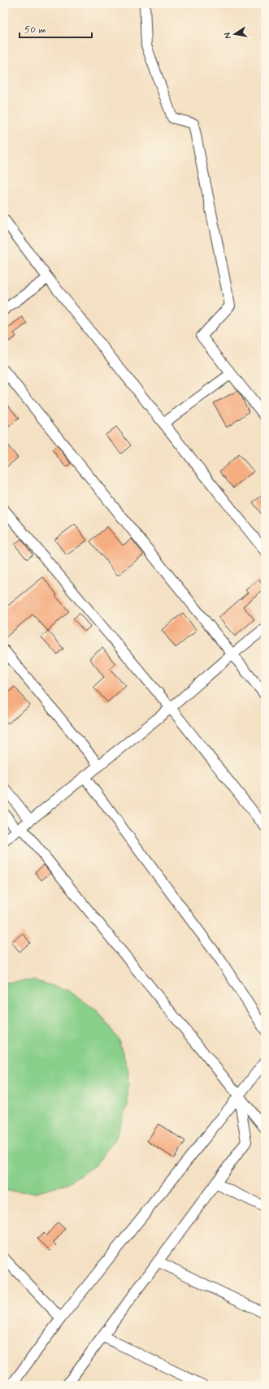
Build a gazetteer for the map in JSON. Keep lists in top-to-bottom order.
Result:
{
  "scale_bar": "50 m",
  "north": "left"
}
